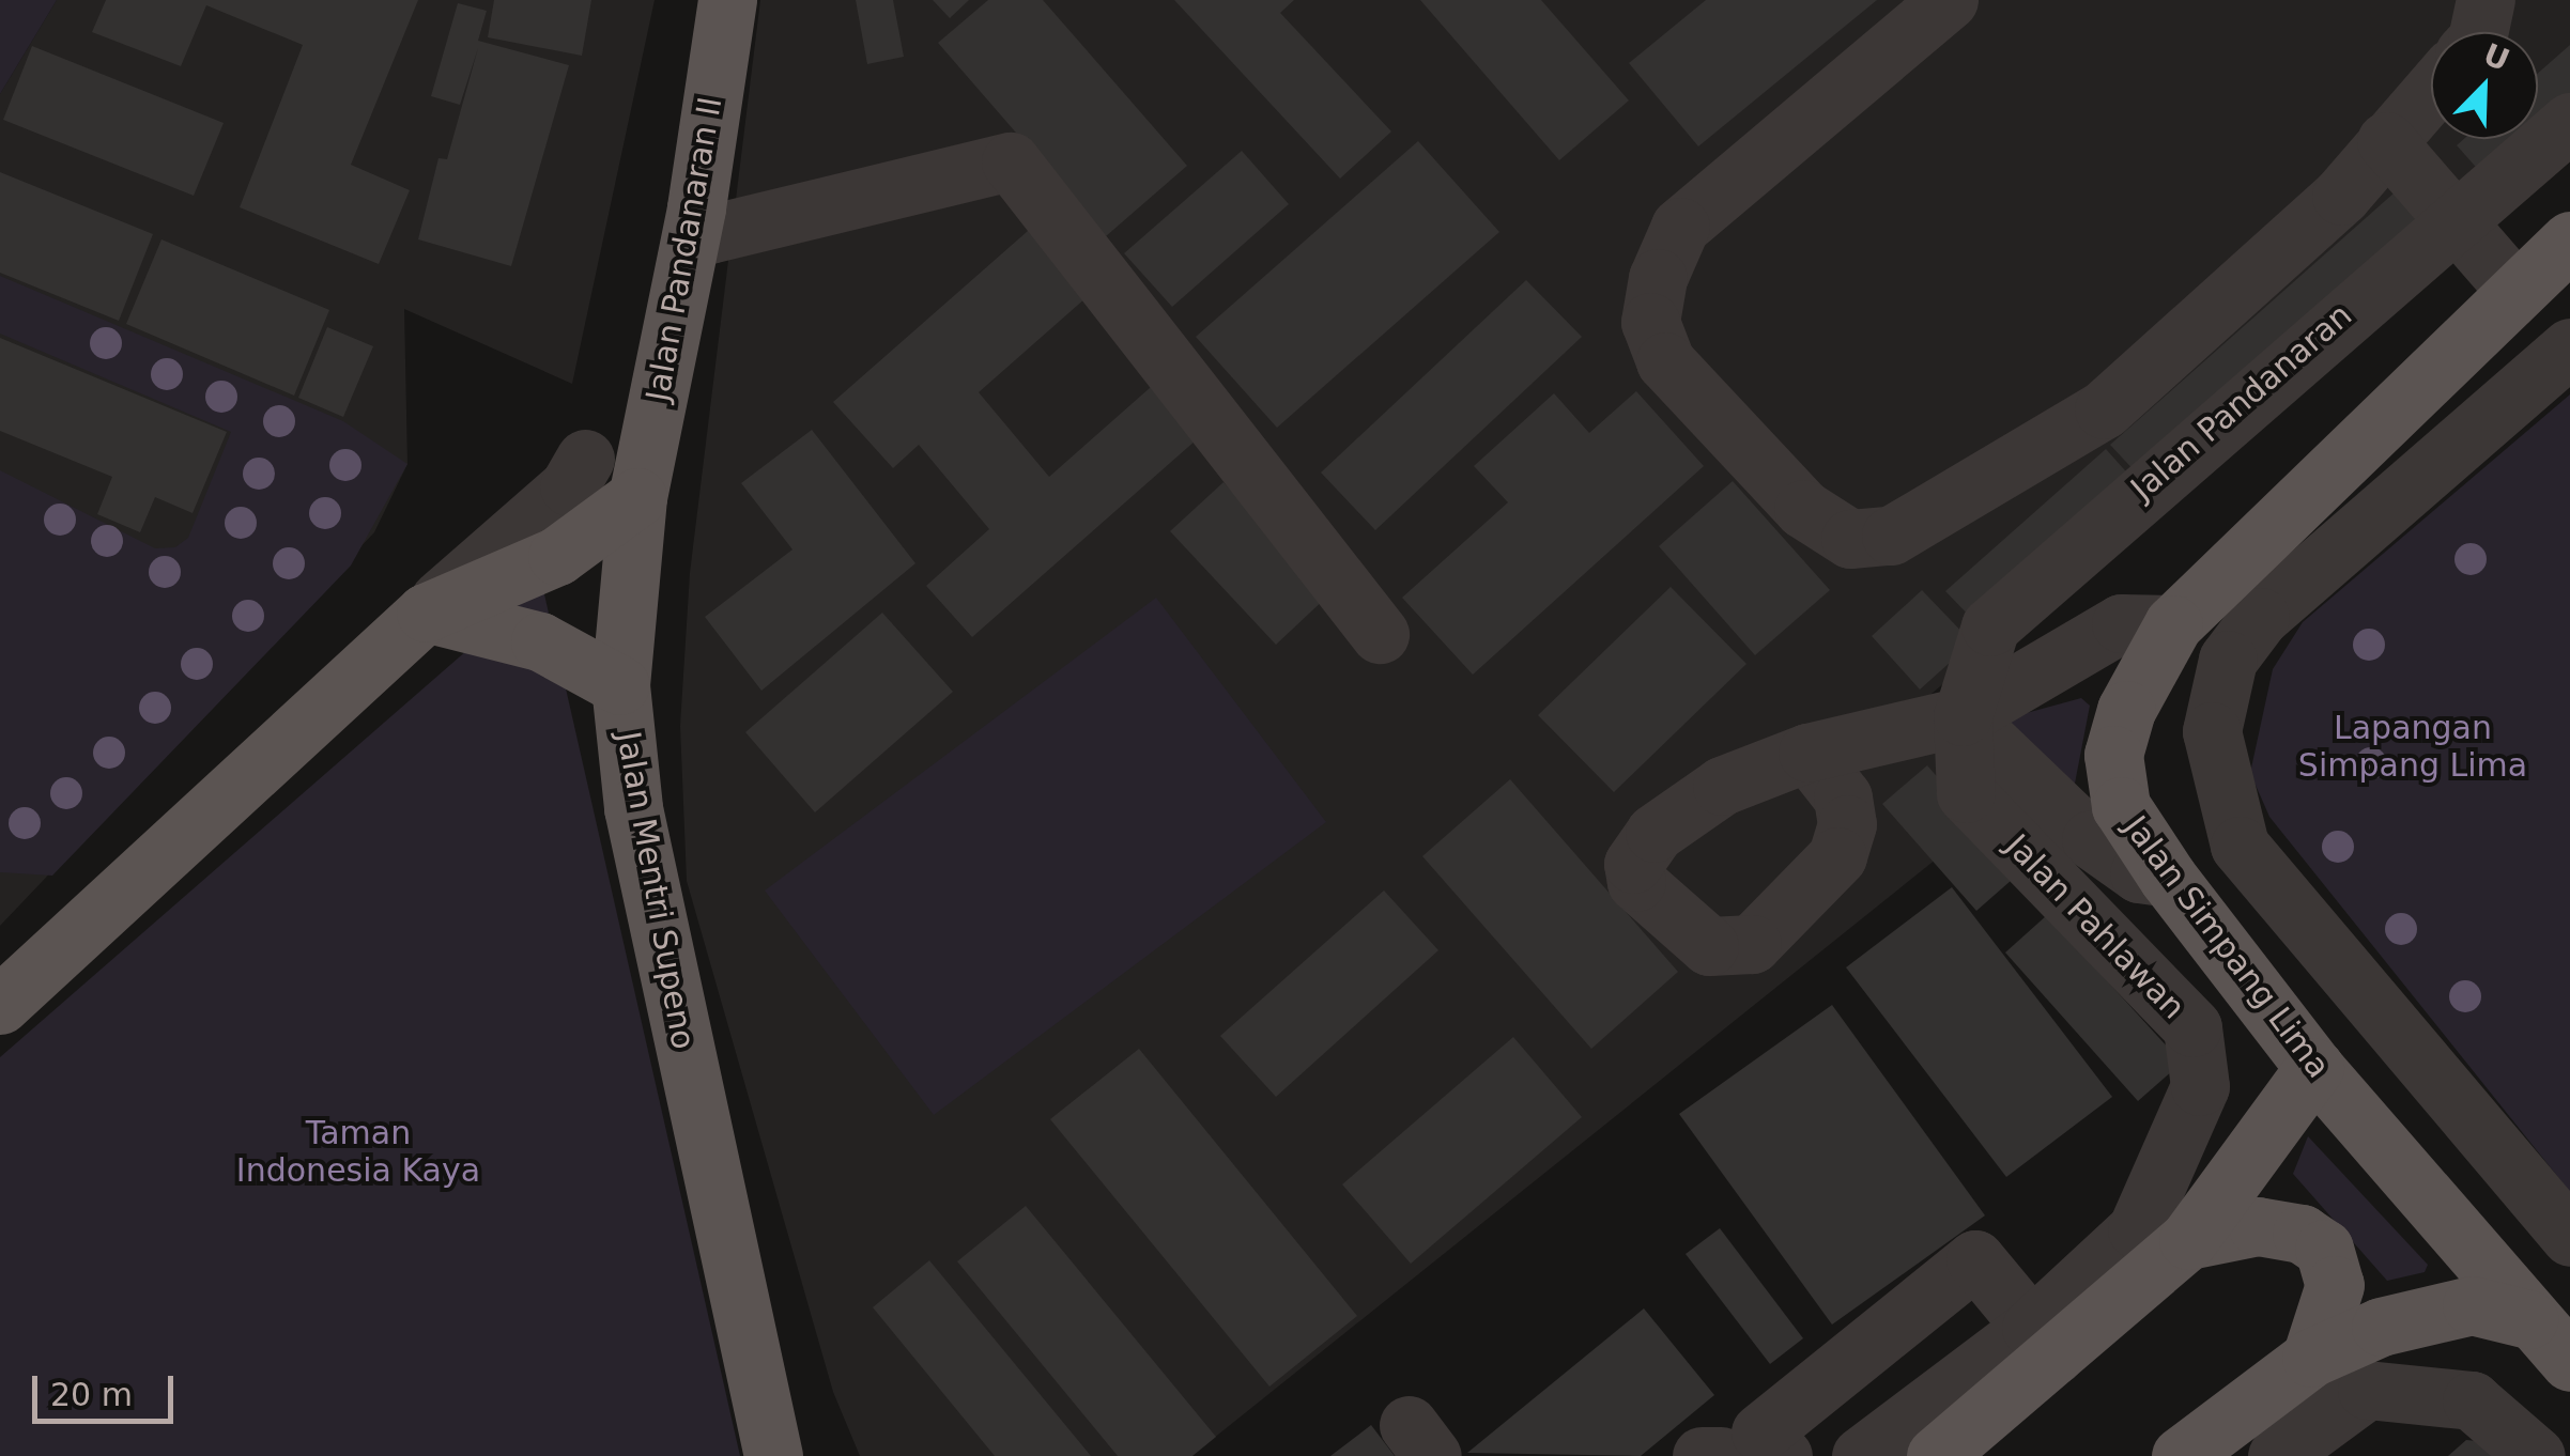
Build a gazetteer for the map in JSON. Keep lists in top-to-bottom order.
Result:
{
  "streets": {
    "main road": [
      "Jalan Pandanaran II",
      "Jalan Mentri Supeno",
      "Jalan Pahlawan",
      "Jalan Simpang Lima"
    ],
    "street": ["Jalan Pandanaran"]
  },
  "crossings": [
    ["Jalan Pandanaran II", "Jalan Mentri Supeno"],
    ["Jalan Pandanaran", "Jalan Pahlawan"],
    ["Jalan Pahlawan", "Jalan Simpang Lima"]
  ],
  "parks": ["Lapangan Simpang Lima", "Taman Indonesia Kaya"],
  "scale_bar": "20 m",
  "north": "top right"
}
